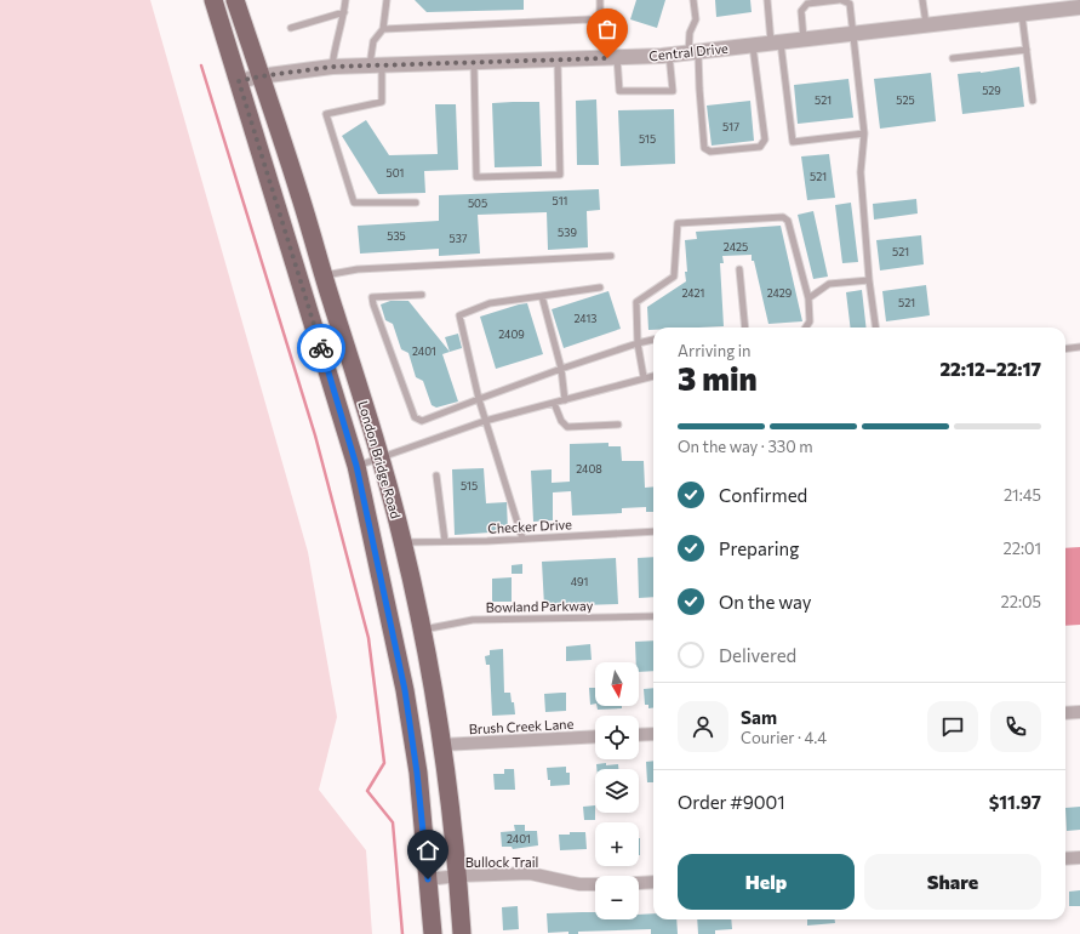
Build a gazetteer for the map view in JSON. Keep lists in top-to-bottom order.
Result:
{
  "streets": {
    "main road": ["London Bridge Road"],
    "street": ["Central Drive", "Brush Creek Lane", "Bullock Trail"],
    "lane": ["Checker Drive", "Bowland Parkway"]
  },
  "crossings": [
    ["Central Drive", "London Bridge Road"],
    ["London Bridge Road", "Checker Drive"],
    ["London Bridge Road", "Bowland Parkway"],
    ["London Bridge Road", "Brush Creek Lane"],
    ["London Bridge Road", "Bullock Trail"]
  ],
  "house_numbers": [
    "529",
    "521",
    "525",
    "517",
    "515",
    "501",
    "521",
    "511",
    "505",
    "539",
    "535",
    "537",
    "2425",
    "521",
    "2421",
    "2429",
    "521",
    "2413",
    "2409",
    "2401",
    "2408",
    "515",
    "491",
    "2401"
  ],
  "north": "bottom",
  "page": {
    "heading": ["3 min", "Arriving in", "22:12–22:17"],
    "panel": [
      "Sam",
      "Courier · 4.4",
      "Order #9001",
      "$11.97"
    ],
    "bar": "On the way · 330 m",
    "list": [
      ["Confirmed", "21:45"],
      ["Preparing", "22:01"],
      ["On the way", "22:05"],
      "Delivered"
    ],
    "map_buttons": ["+", "−"],
    "buttons": ["Help", "Share"]
  }
}
